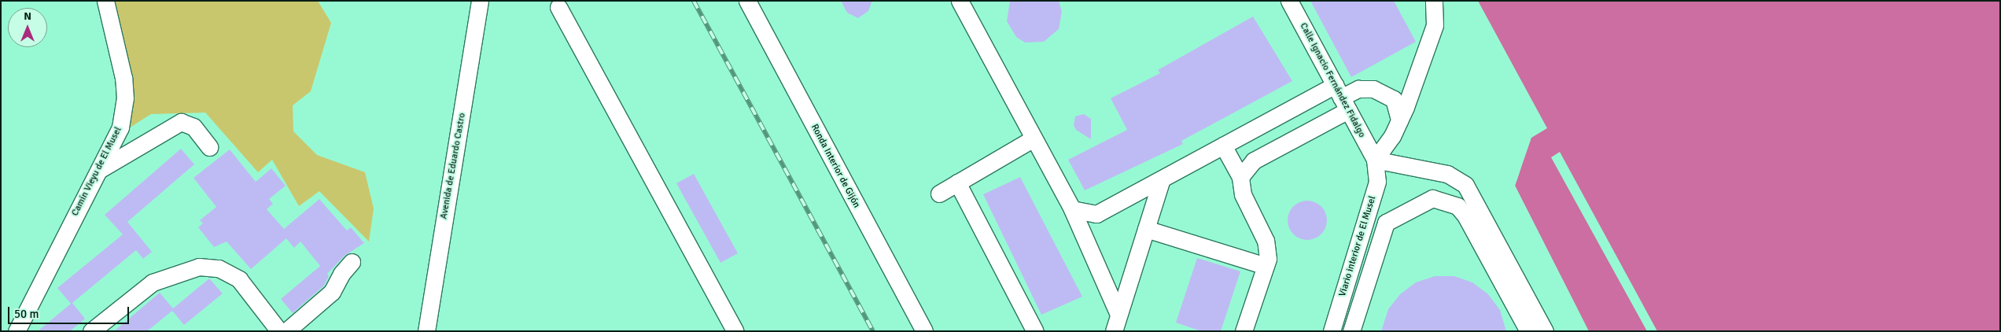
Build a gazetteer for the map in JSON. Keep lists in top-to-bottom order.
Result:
{
  "streets": {
    "street": [
      "Calle Ignacio Fernández Fidalgo",
      "Avenida de Eduardo Castro",
      "Ronda Interior de Gijón",
      "Camín Vieyu de El Musel",
      "Viario interior de El Musel"
    ]
  },
  "crossings": [
    ["Calle Ignacio Fernández Fidalgo", "Viario interior de El Musel"]
  ],
  "scale_bar": "50 m",
  "north": "top"
}
